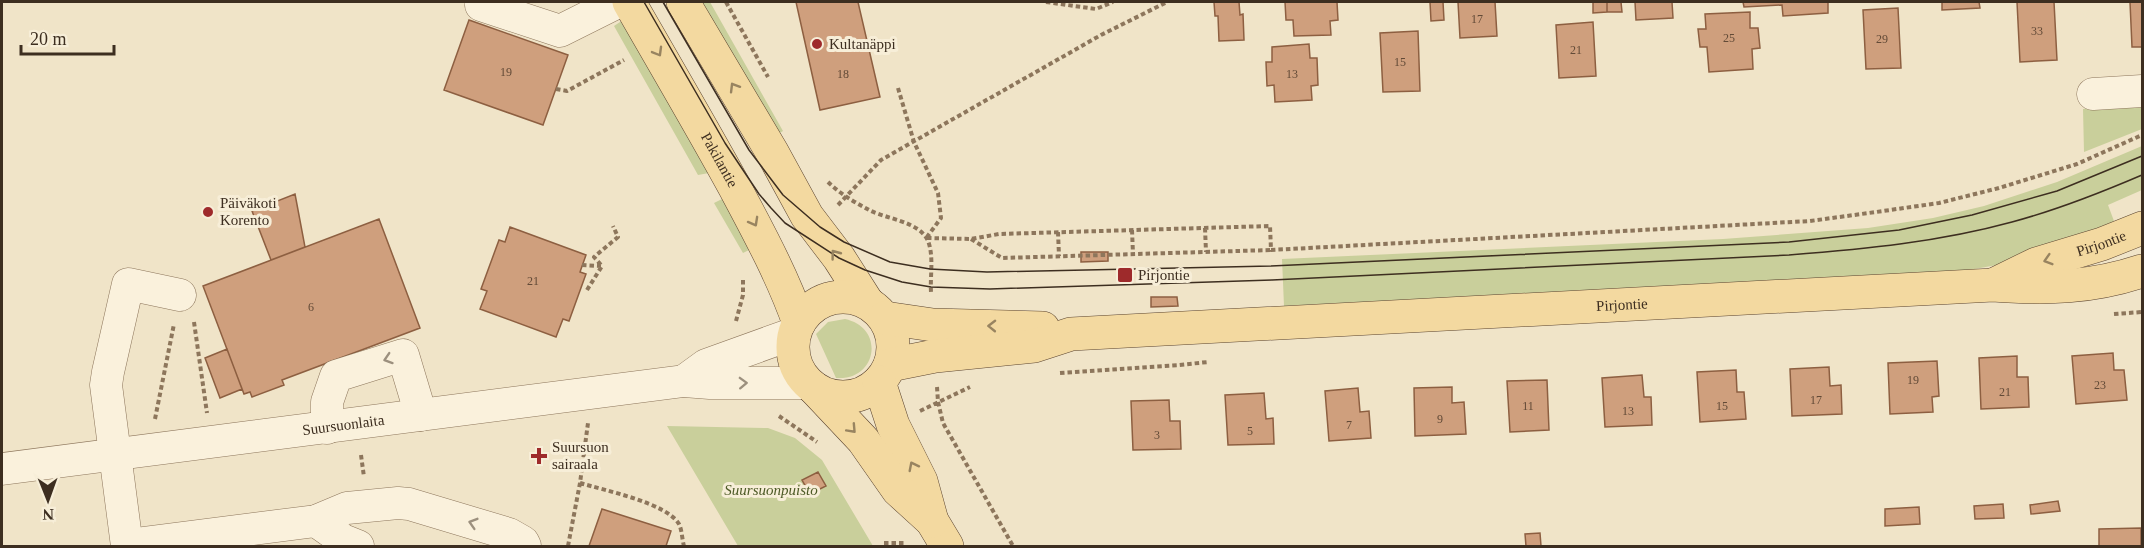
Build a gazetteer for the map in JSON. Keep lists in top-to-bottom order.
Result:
{
  "streets": {
    "main road": ["Pakilantie", "Pirjontie"],
    "street": ["Suursuonlaita"]
  },
  "crossings": [
    ["Pakilantie", "Pirjontie"],
    ["Pakilantie", "Suursuonlaita"],
    ["Pirjontie", "Suursuonlaita"]
  ],
  "parks": ["Suursuonpuisto"],
  "places": {
    "other": ["Kultanäppi", "Päiväkoti Korento"],
    "transit": ["Pirjontie"],
    "health": ["Suursuon sairaala"]
  },
  "house_numbers": [
    "17",
    "33",
    "25",
    "29",
    "21",
    "15",
    "19",
    "18",
    "13",
    "21",
    "6",
    "19",
    "23",
    "21",
    "17",
    "11",
    "15",
    "13",
    "9",
    "7",
    "5",
    "3"
  ],
  "scale_bar": "20 m",
  "north": "bottom"
}
